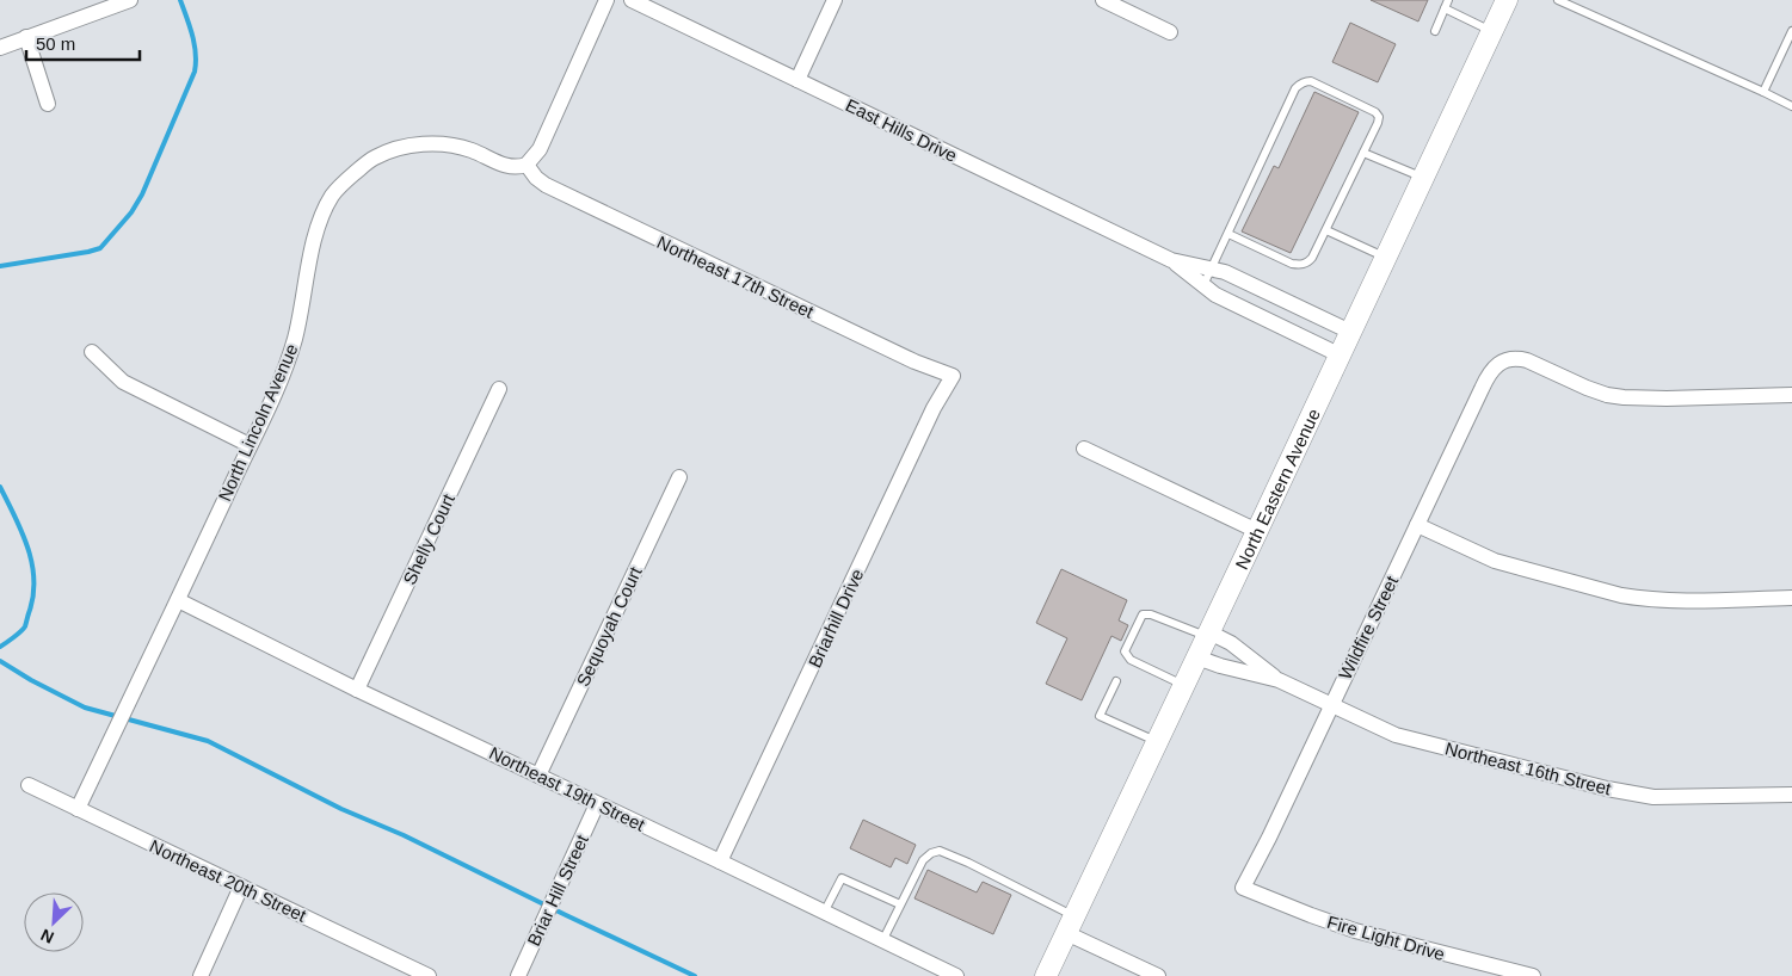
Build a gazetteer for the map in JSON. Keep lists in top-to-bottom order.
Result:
{
  "streets": {
    "main road": ["North Eastern Avenue"],
    "street": [
      "East Hills Drive",
      "Northeast 17th Street",
      "North Lincoln Avenue",
      "Shelly Court",
      "Briarhill Drive",
      "Sequoyah Court",
      "Wildfire Street",
      "Northeast 16th Street",
      "Northeast 19th Street",
      "Northeast 20th Street",
      "Briar Hill Street",
      "Fire Light Drive"
    ]
  },
  "crossings": [
    ["East Hills Drive", "North Eastern Avenue"],
    ["Northeast 17th Street", "North Lincoln Avenue"],
    ["Northeast 17th Street", "Briarhill Drive"],
    ["North Lincoln Avenue", "Northeast 19th Street"],
    ["North Lincoln Avenue", "Northeast 20th Street"],
    ["North Eastern Avenue", "Northeast 16th Street"],
    ["Shelly Court", "Northeast 19th Street"],
    ["Briarhill Drive", "Northeast 19th Street"],
    ["Sequoyah Court", "Northeast 19th Street"],
    ["Wildfire Street", "Northeast 16th Street"],
    ["Wildfire Street", "Fire Light Drive"],
    ["Northeast 19th Street", "Briar Hill Street"]
  ],
  "scale_bar": "50 m",
  "north": "bottom left"
}
